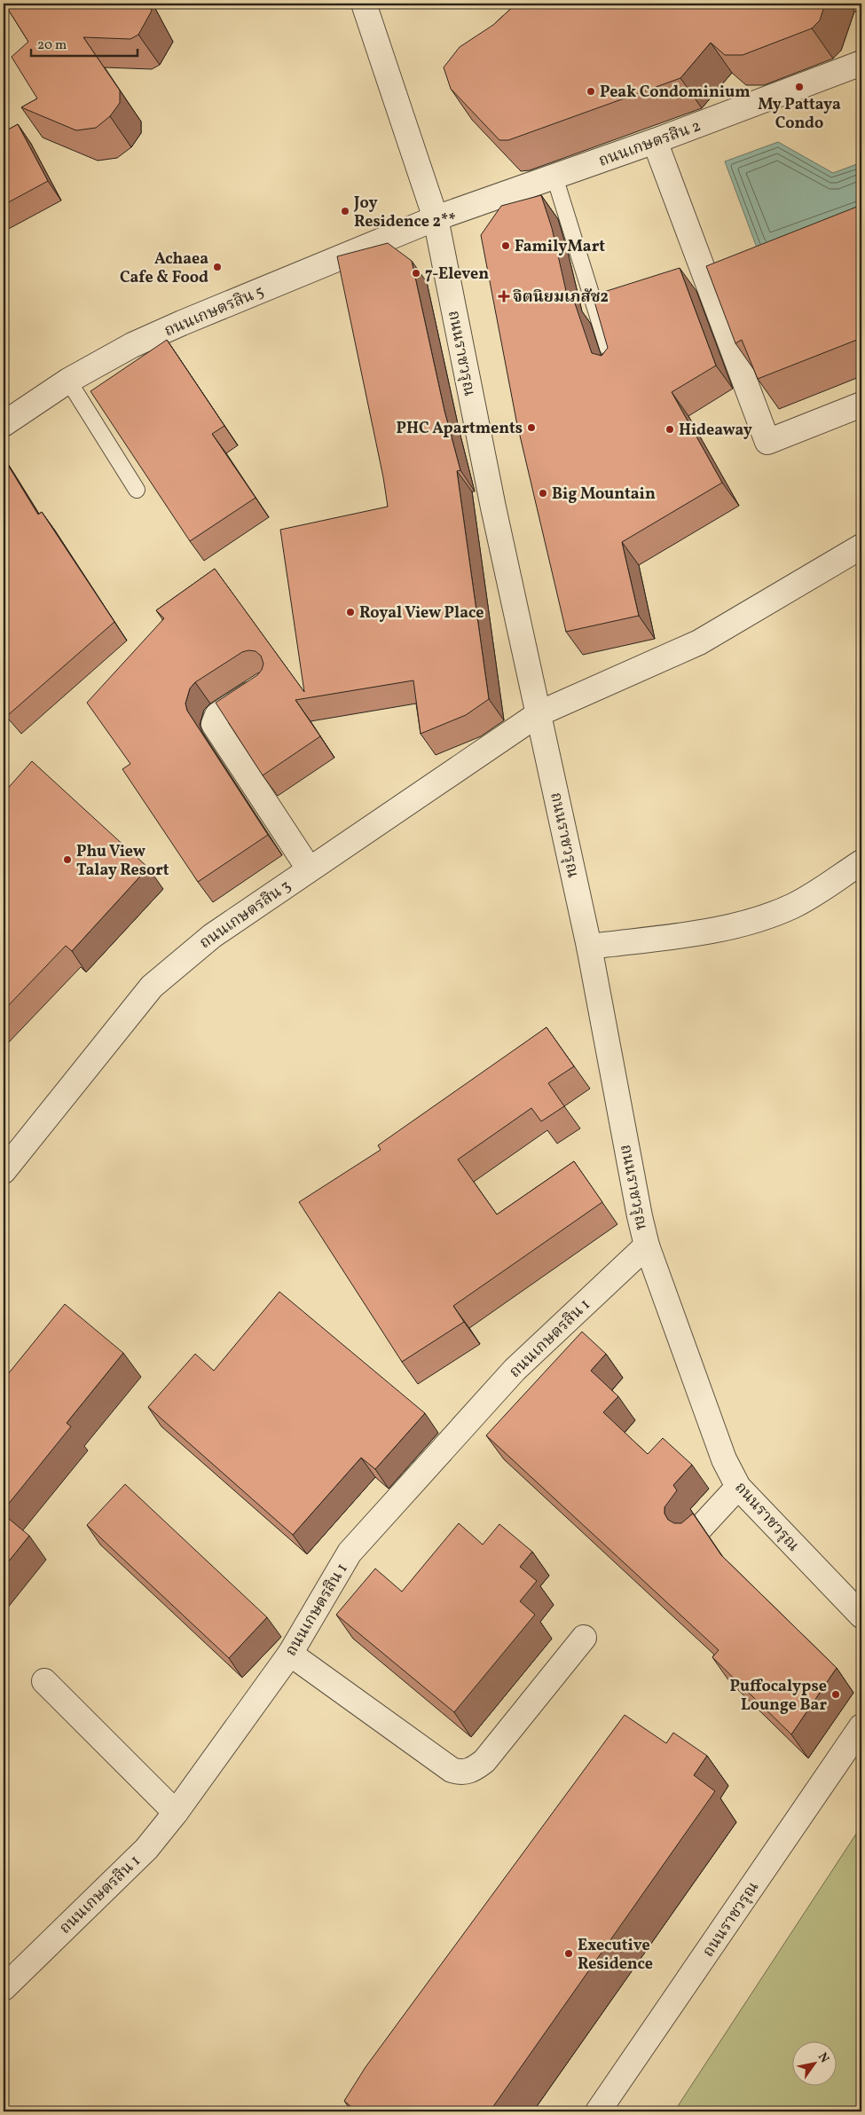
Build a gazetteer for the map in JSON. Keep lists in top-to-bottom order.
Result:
{
  "streets": {
    "street": [
      "ถนนเกษตรสิน 2",
      "ถนนเกษตรสิน 5",
      "ถนนราชวรุณ",
      "ถนนเกษตรสิน 3",
      "ถนนเกษตรสิน 1"
    ]
  },
  "crossings": [
    ["ถนนเกษตรสิน 2", "ถนนเกษตรสิน 5"],
    ["ถนนเกษตรสิน 2", "ถนนราชวรุณ"],
    ["ถนนเกษตรสิน 5", "ถนนราชวรุณ"],
    ["ถนนราชวรุณ", "ถนนเกษตรสิน 3"],
    ["ถนนราชวรุณ", "ถนนเกษตรสิน 1"]
  ],
  "places": {
    "other": [
      "My Pattaya Condo",
      "Peak Condominium",
      "Joy Residence 2**",
      "FamilyMart",
      "Achaea Cafe & Food",
      "7-Eleven",
      "PHC Apartments",
      "Hideaway",
      "Big Mountain",
      "Royal View Place",
      "Phu View Talay Resort",
      "Puffocalypse Lounge Bar",
      "Executive Residence"
    ],
    "health": ["จิตนิยมเภสัช2"]
  },
  "scale_bar": "20 m",
  "north": "top right"
}
